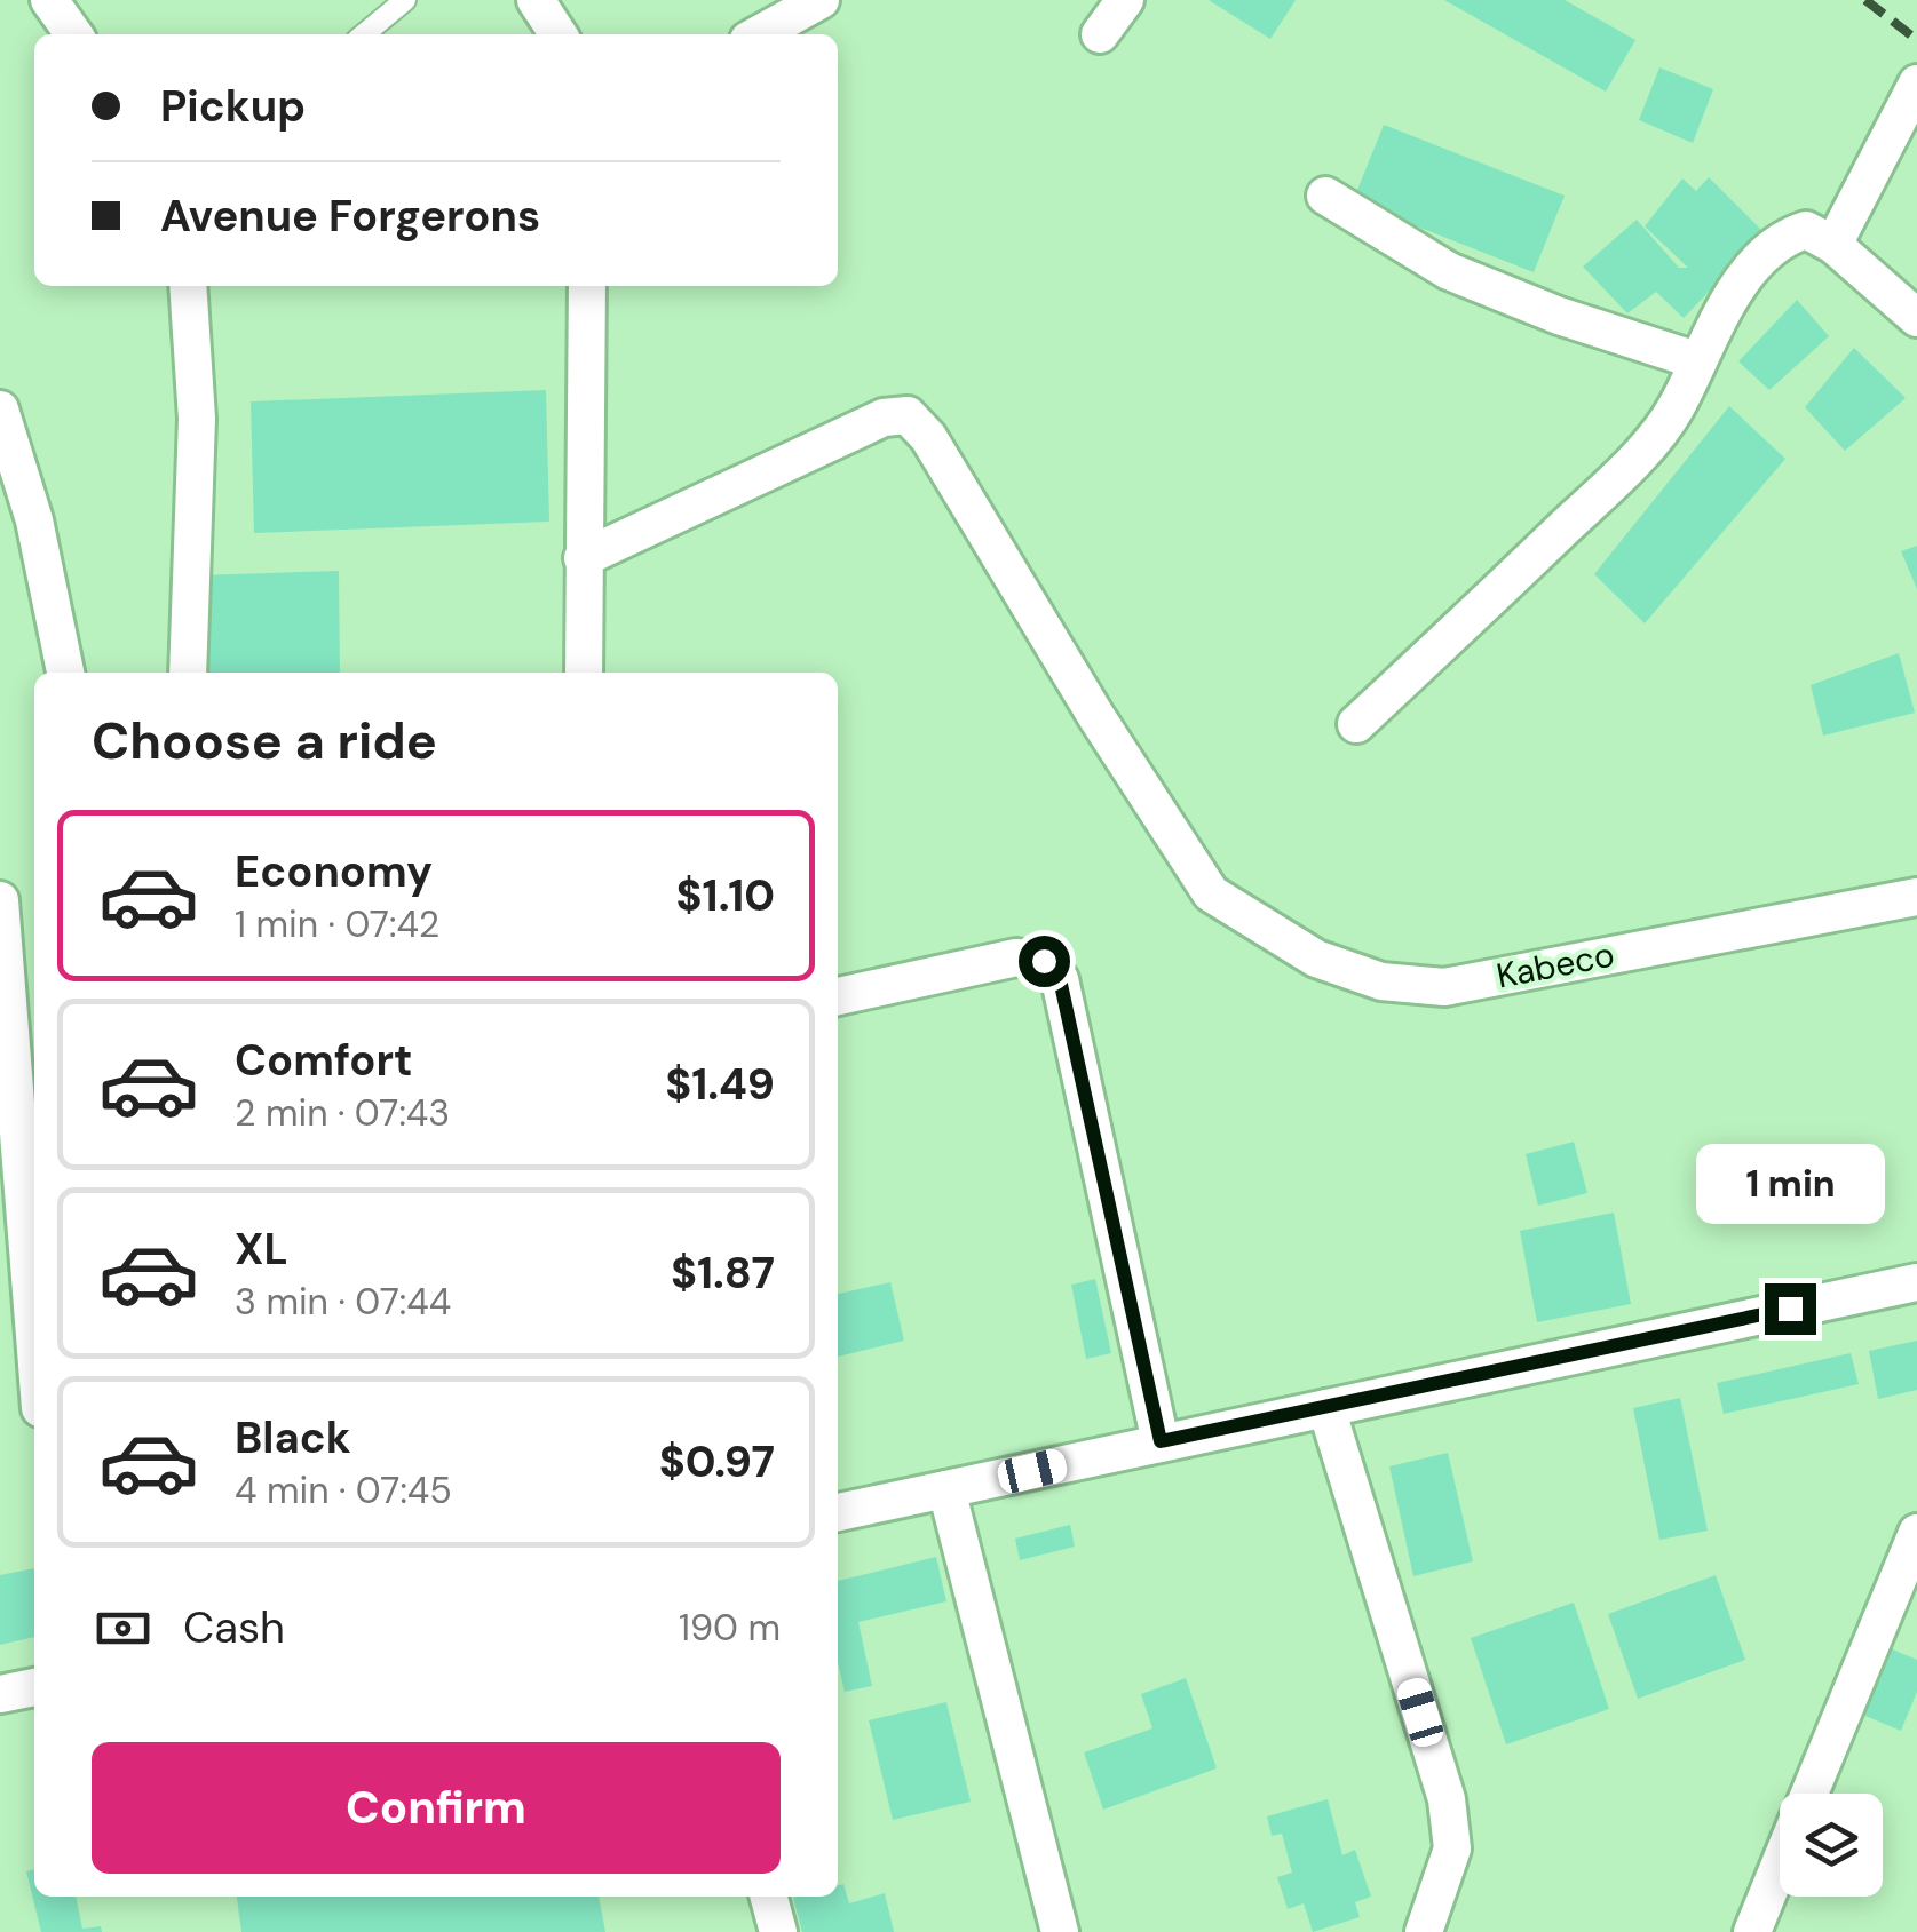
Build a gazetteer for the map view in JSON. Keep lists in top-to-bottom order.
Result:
{
  "streets": {
    "street": ["Kabeco"]
  },
  "page": {
    "banner": ["Pickup", "Avenue Forgerons"],
    "heading": "Choose a ride",
    "list": [
      {
        "name": "Economy",
        "note": "1 min · 07:42",
        "value": "$1.10"
      },
      {
        "name": "Comfort",
        "note": "2 min · 07:43",
        "value": "$1.49"
      },
      {
        "name": "XL",
        "note": "3 min · 07:44",
        "value": "$1.87"
      },
      {
        "name": "Black",
        "note": "4 min · 07:45",
        "value": "$0.97"
      }
    ],
    "bubble": "1 min",
    "pay": ["Cash", "190 m"],
    "buttons": "Confirm"
  }
}
